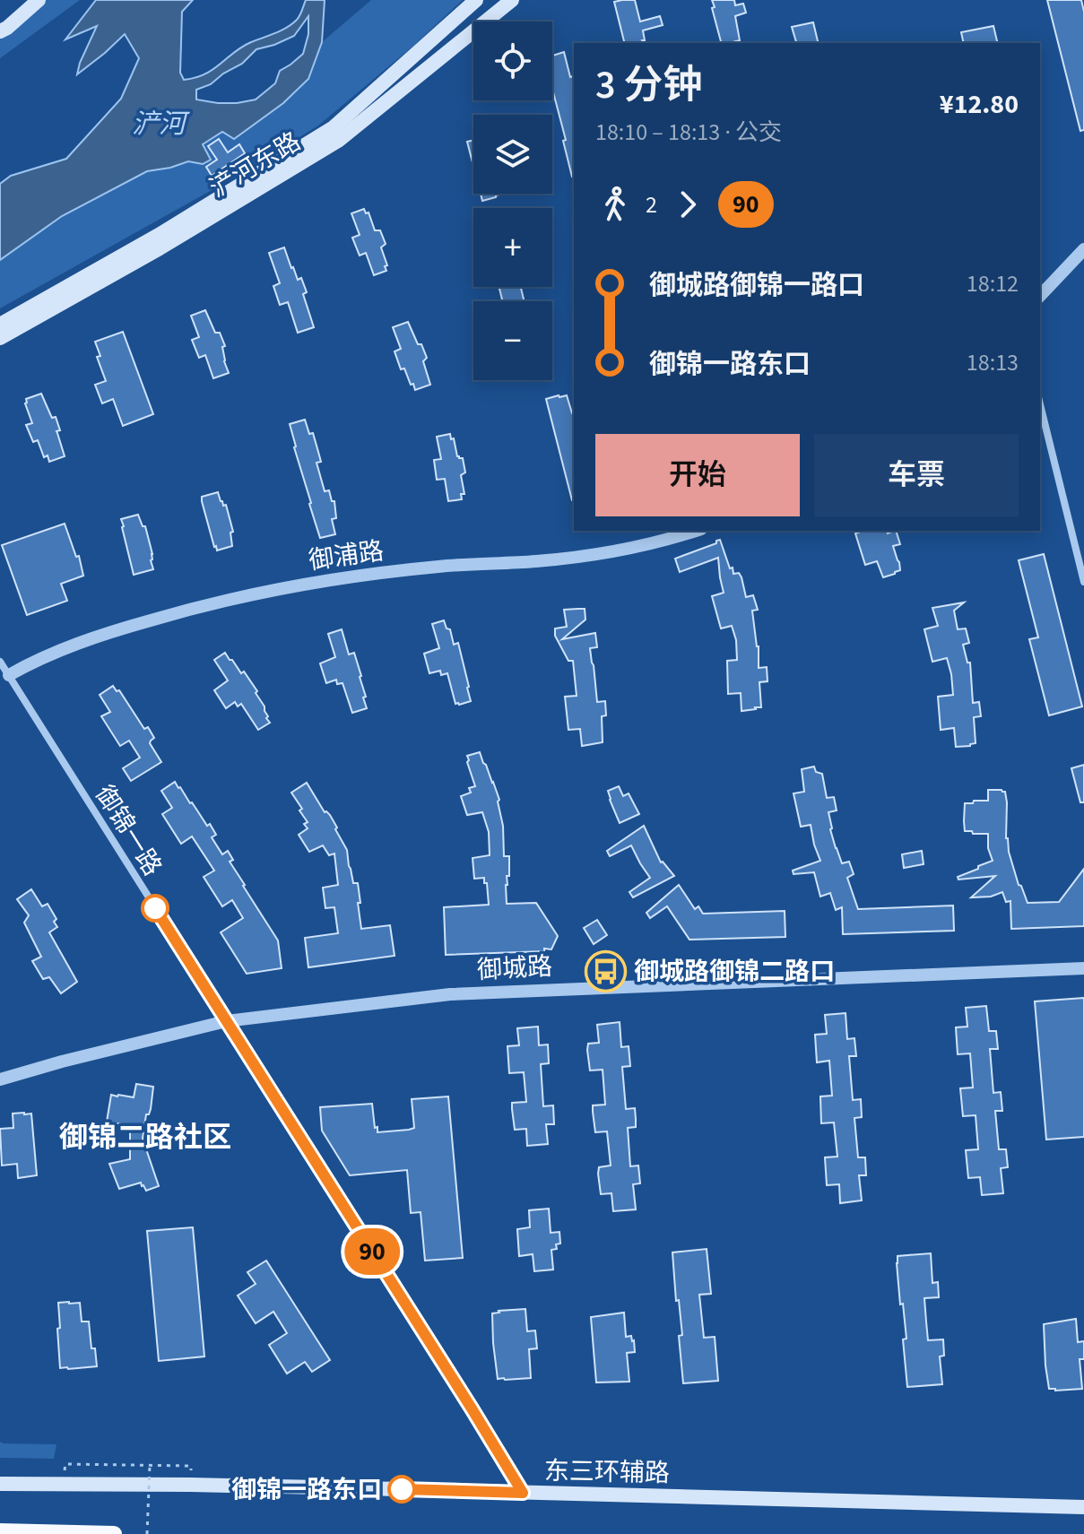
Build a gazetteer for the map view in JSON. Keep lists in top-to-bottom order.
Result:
{
  "streets": {
    "main road": ["浐河东路", "东三环辅路"],
    "street": ["御浦路", "御锦一路", "御城路"]
  },
  "crossings": [
    ["御浦路", "御锦一路"],
    ["御锦一路", "御城路"],
    ["御锦一路", "东三环辅路"]
  ],
  "districts": ["御锦二路社区"],
  "water": ["浐河"],
  "places": {
    "bus stop": ["御城路御锦二路口"],
    "other": ["御锦一路东口"]
  },
  "lines": ["bus line 90"],
  "page": {
    "on_map": "90",
    "map_buttons": ["+", "−"],
    "heading": ["3 分钟", "18:10 – 18:13 · 公交", "¥12.80"],
    "legs": ["2", "90"],
    "list": [
      {
        "name": "御城路御锦一路口",
        "value": "18:12"
      },
      {
        "name": "御锦一路东口",
        "value": "18:13"
      }
    ],
    "buttons": ["开始", "车票"]
  }
}
